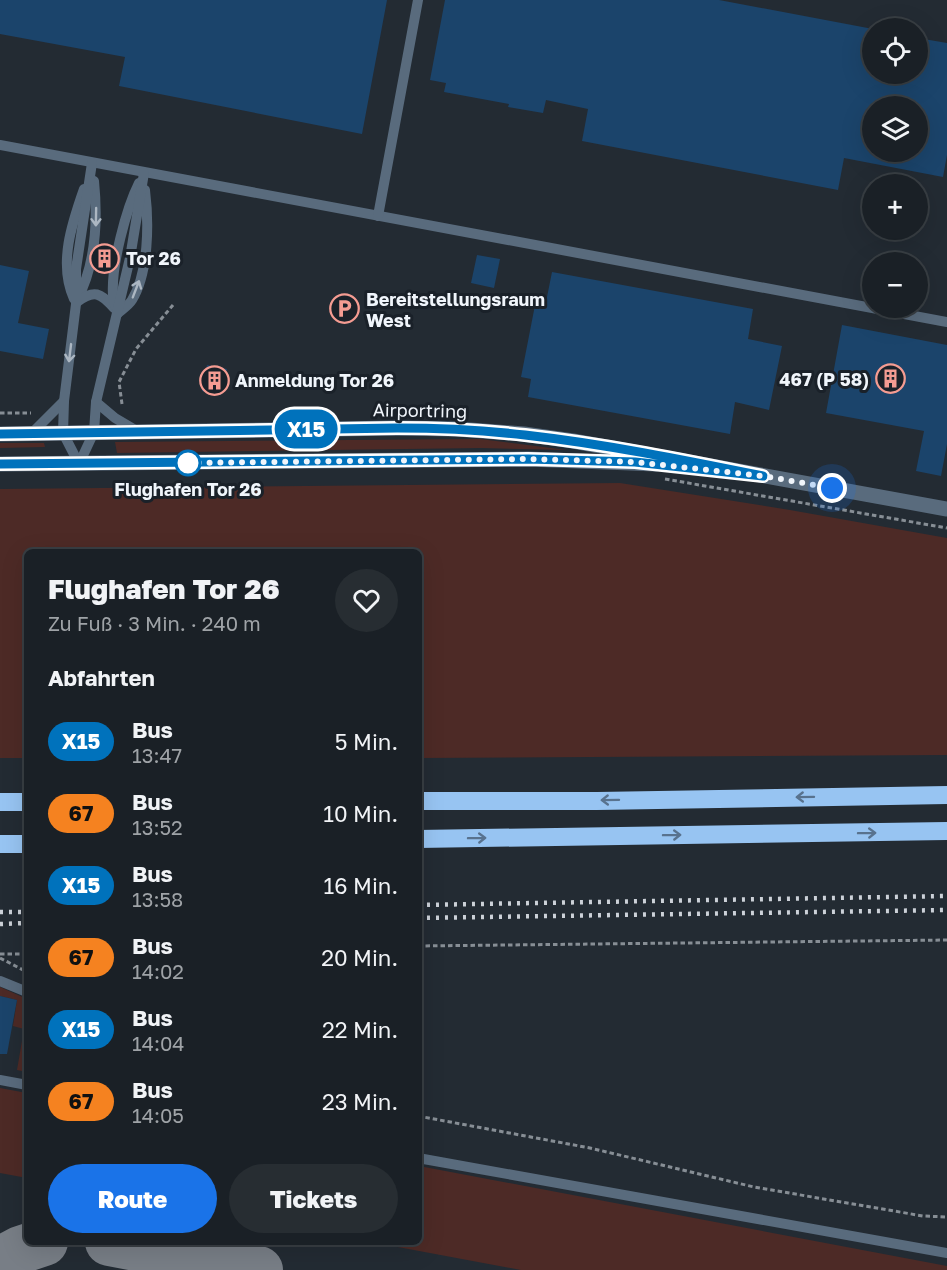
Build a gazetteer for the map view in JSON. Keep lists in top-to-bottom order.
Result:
{
  "streets": {
    "street": ["Airportring"]
  },
  "places": {
    "building": ["Tor 26", "467 (P 58)", "Anmeldung Tor 26"],
    "parking": ["Bereitstellungsraum West"],
    "other": ["Flughafen Tor 26"]
  },
  "lines": ["bus line X15"],
  "page": {
    "on_map": "X15",
    "map_buttons": ["+", "−"],
    "heading": [
      ["Flughafen Tor 26", "Zu Fuß · 3 Min. · 240 m"],
      "Abfahrten"
    ],
    "list": [
      {
        "mark": "X15",
        "name": "Bus",
        "note": "13:47",
        "value": "5 Min."
      },
      {
        "mark": "67",
        "name": "Bus",
        "note": "13:52",
        "value": "10 Min."
      },
      {
        "mark": "X15",
        "name": "Bus",
        "note": "13:58",
        "value": "16 Min."
      },
      {
        "mark": "67",
        "name": "Bus",
        "note": "14:02",
        "value": "20 Min."
      },
      {
        "mark": "X15",
        "name": "Bus",
        "note": "14:04",
        "value": "22 Min."
      },
      {
        "mark": "67",
        "name": "Bus",
        "note": "14:05",
        "value": "23 Min."
      }
    ],
    "buttons": ["Route", "Tickets"]
  }
}
